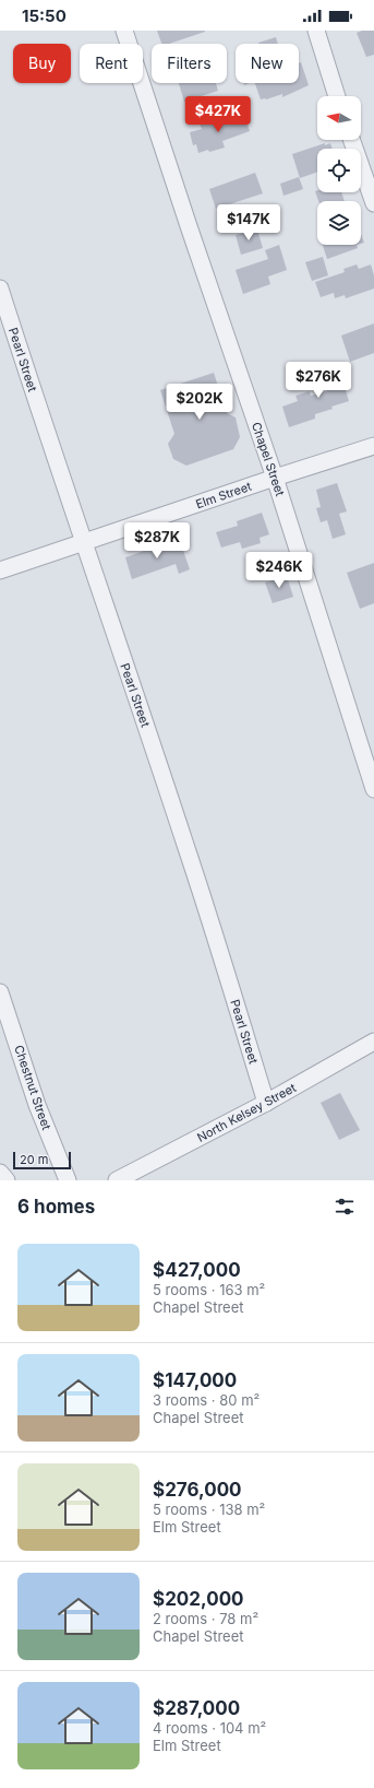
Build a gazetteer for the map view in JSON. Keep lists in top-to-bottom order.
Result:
{
  "streets": {
    "street": [
      "Pearl Street",
      "Chapel Street",
      "Elm Street",
      "Chestnut Street",
      "North Kelsey Street"
    ]
  },
  "crossings": [
    ["Pearl Street", "Elm Street"],
    ["Pearl Street", "North Kelsey Street"],
    ["Chapel Street", "Elm Street"]
  ],
  "scale_bar": "20 m",
  "north": "left",
  "page": {
    "status": "15:50",
    "chip": [
      "Buy",
      "Rent",
      "Filters",
      "New"
    ],
    "price": [
      "$427K",
      "$147K",
      "$276K",
      "$202K",
      "$287K",
      "$246K"
    ],
    "scale": "20 m",
    "heading": "6 homes",
    "list": [
      {
        "name": "$427,000",
        "note": "5 rooms · 163 m² · Chapel Street"
      },
      {
        "name": "$147,000",
        "note": "3 rooms · 80 m² · Chapel Street"
      },
      {
        "name": "$276,000",
        "note": "5 rooms · 138 m² · Elm Street"
      },
      {
        "name": "$202,000",
        "note": "2 rooms · 78 m² · Chapel Street"
      },
      {
        "name": "$287,000",
        "note": "4 rooms · 104 m² · Elm Street"
      }
    ]
  }
}
